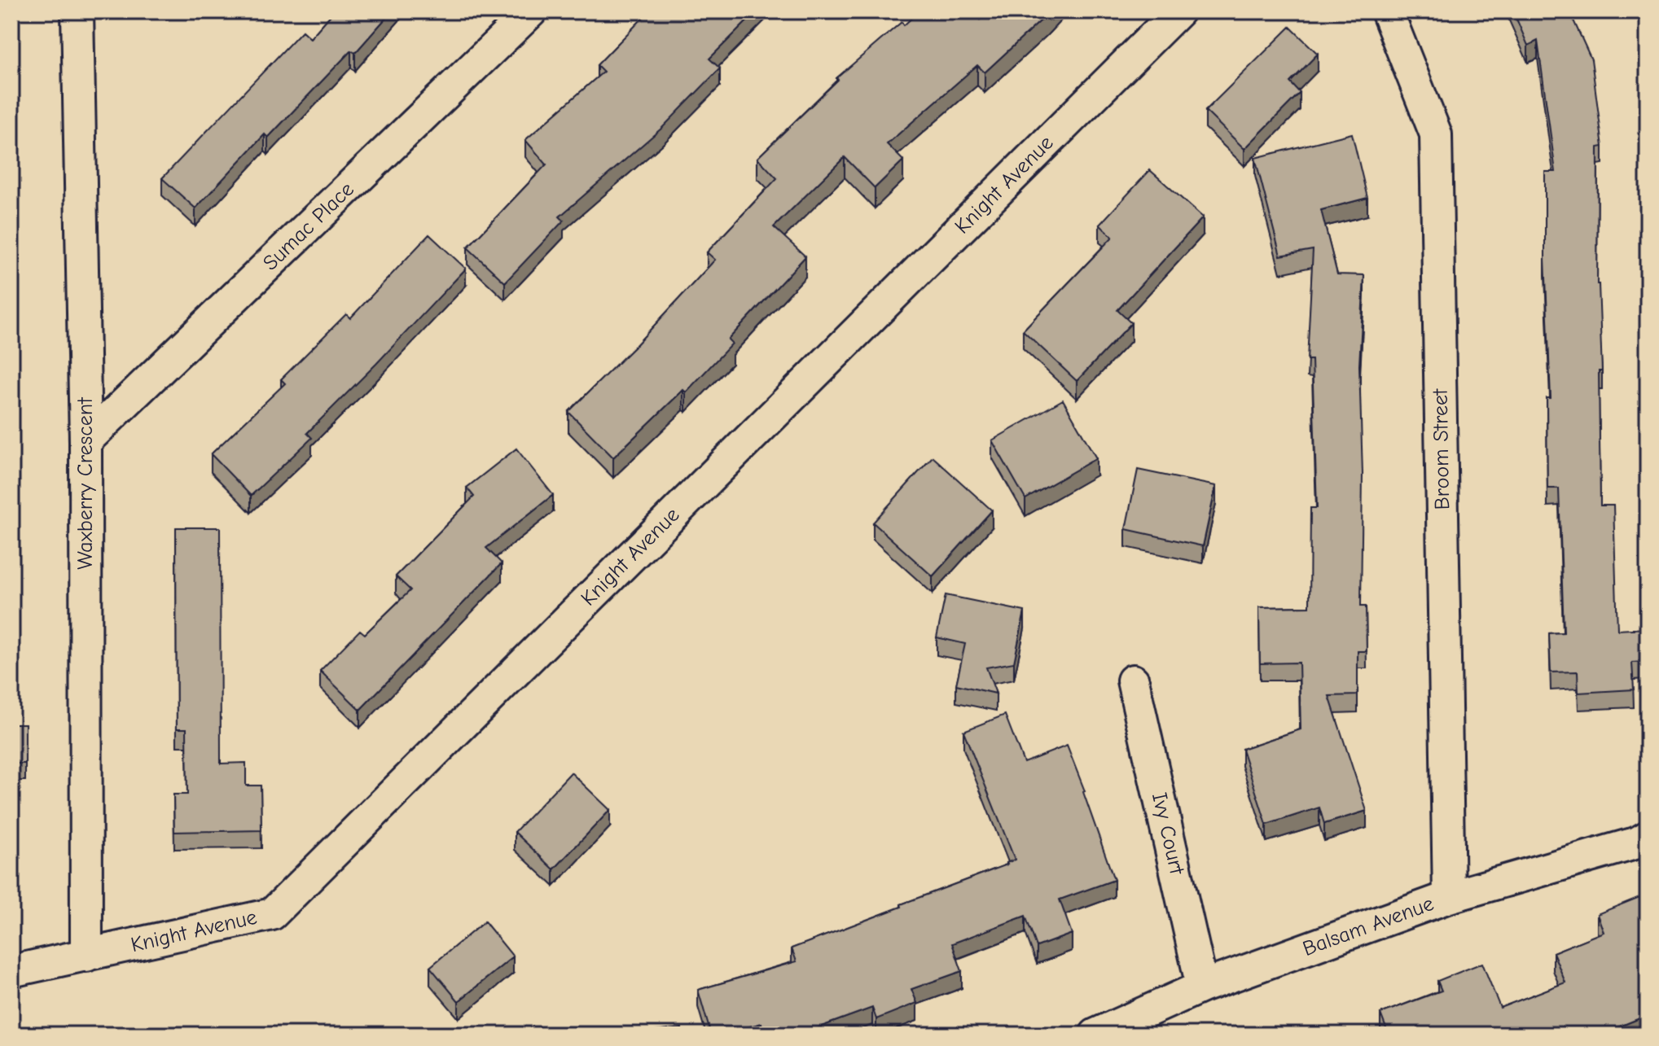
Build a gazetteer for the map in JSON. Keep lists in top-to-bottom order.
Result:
{
  "streets": {
    "street": [
      "Knight Avenue",
      "Sumac Place",
      "Broom Street",
      "Waxberry Crescent",
      "Ivy Court",
      "Balsam Avenue"
    ]
  },
  "crossings": [
    ["Knight Avenue", "Waxberry Crescent"],
    ["Sumac Place", "Waxberry Crescent"],
    ["Broom Street", "Balsam Avenue"],
    ["Ivy Court", "Balsam Avenue"]
  ]
}
